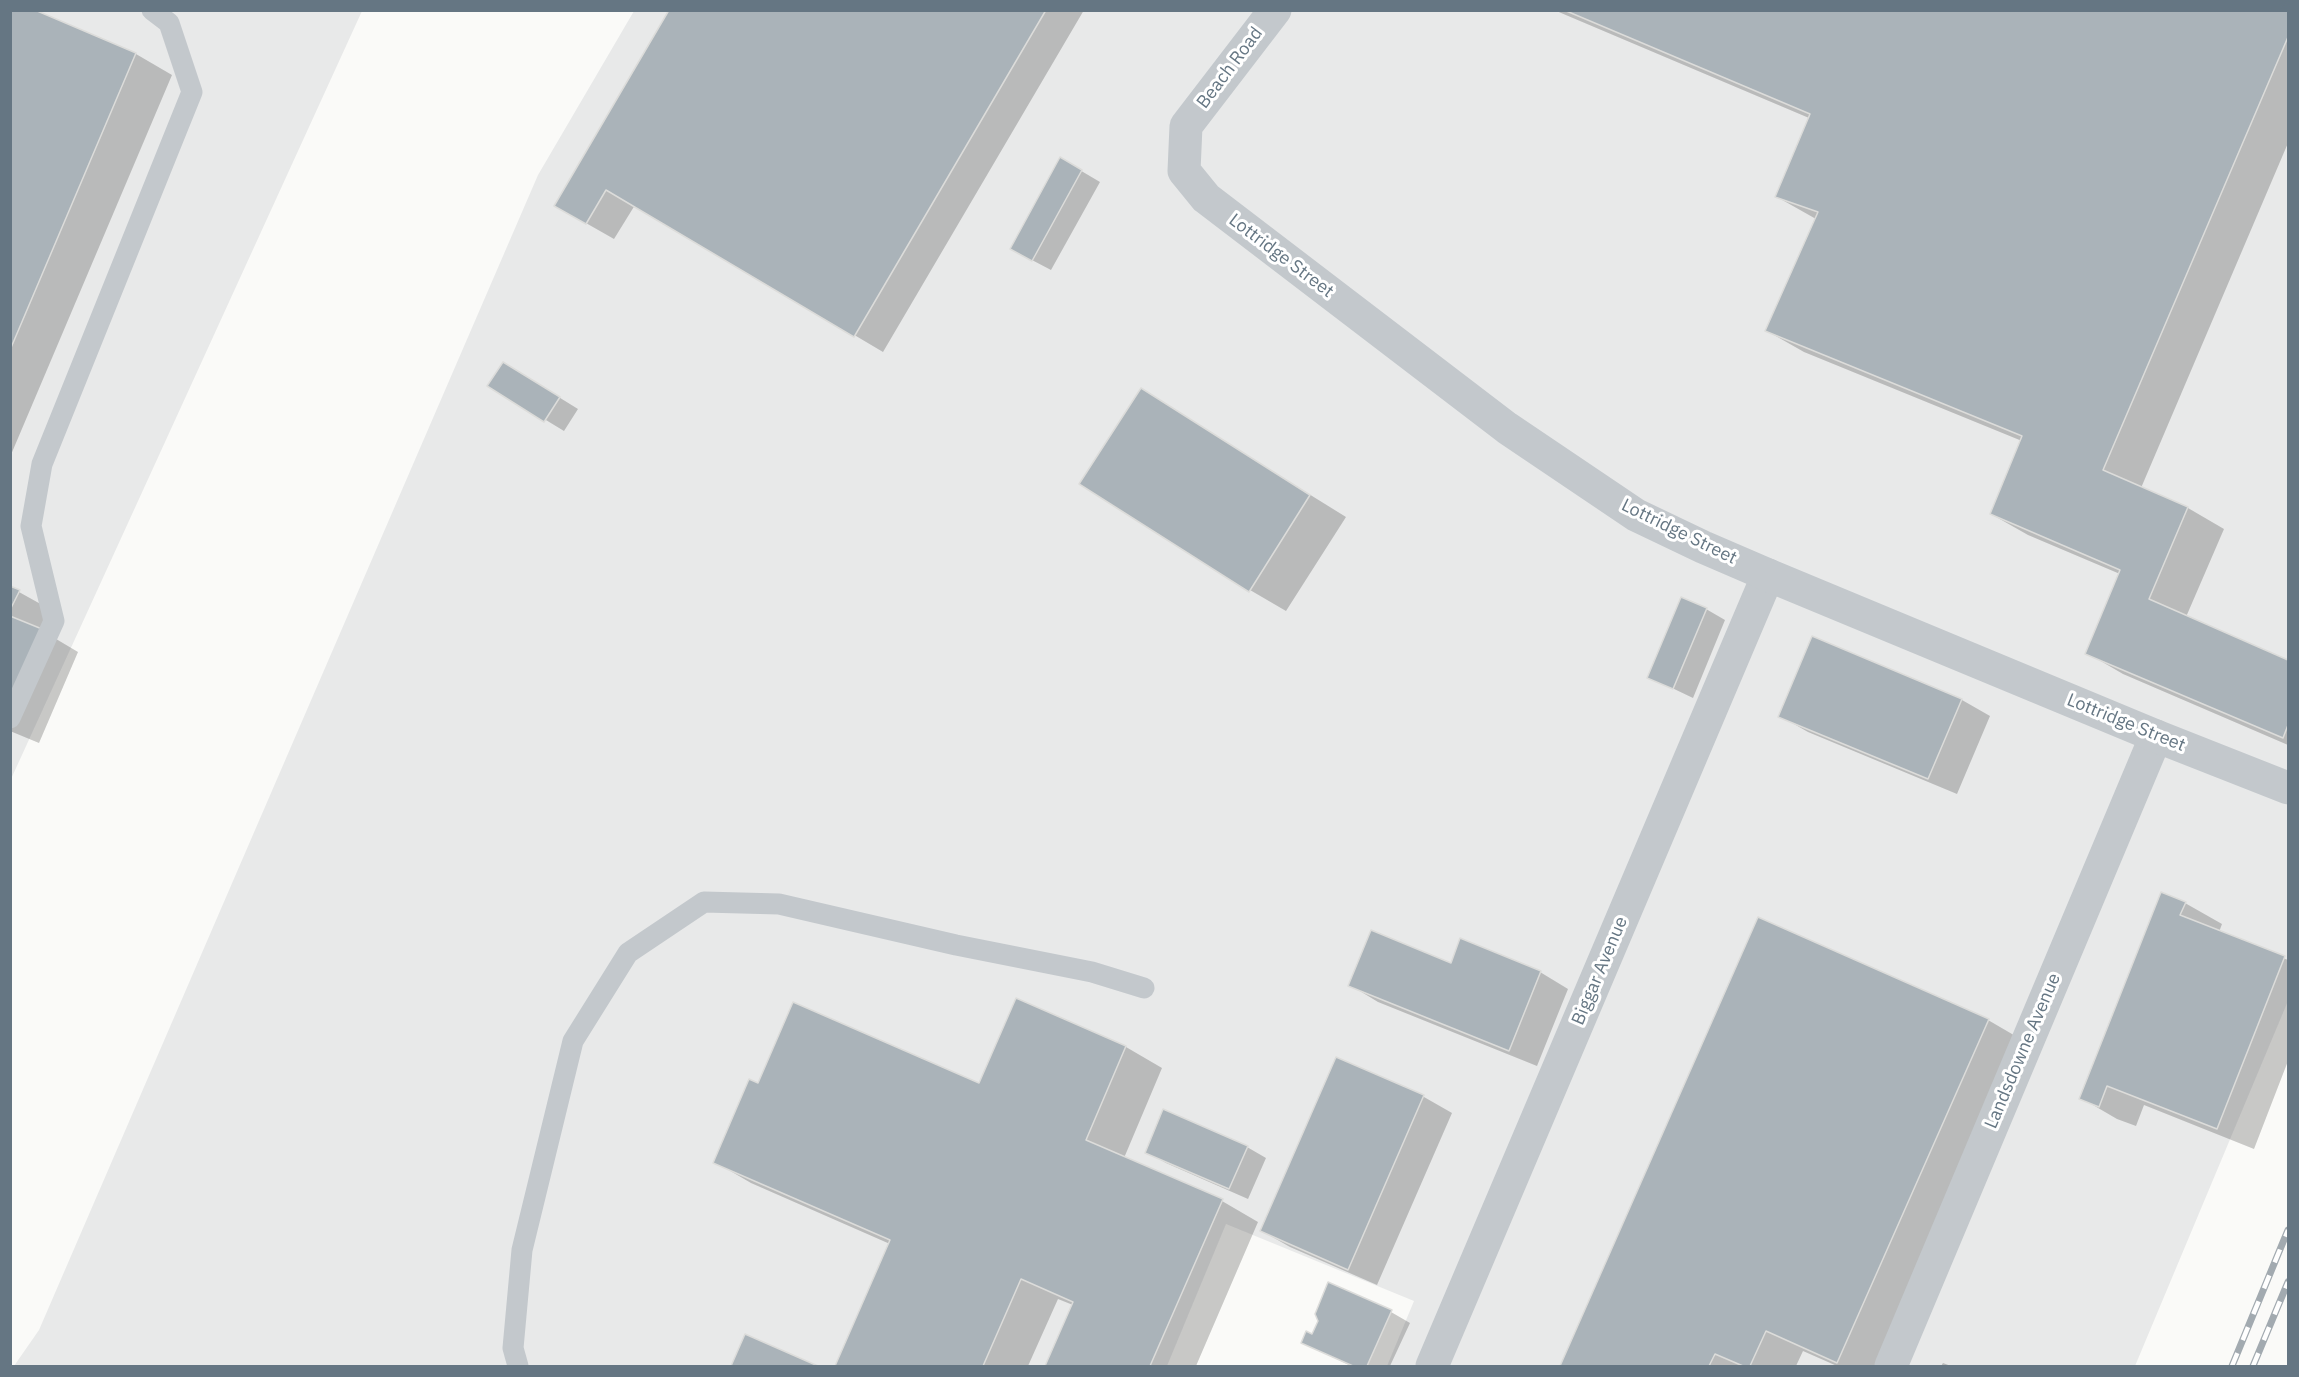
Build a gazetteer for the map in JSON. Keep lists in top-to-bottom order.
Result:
{
  "streets": {
    "street": [
      "Beach Road",
      "Lottridge Street",
      "Biggar Avenue",
      "Landsdowne Avenue"
    ]
  },
  "crossings": [
    ["Beach Road", "Lottridge Street"],
    ["Lottridge Street", "Biggar Avenue"],
    ["Lottridge Street", "Landsdowne Avenue"]
  ]
}
